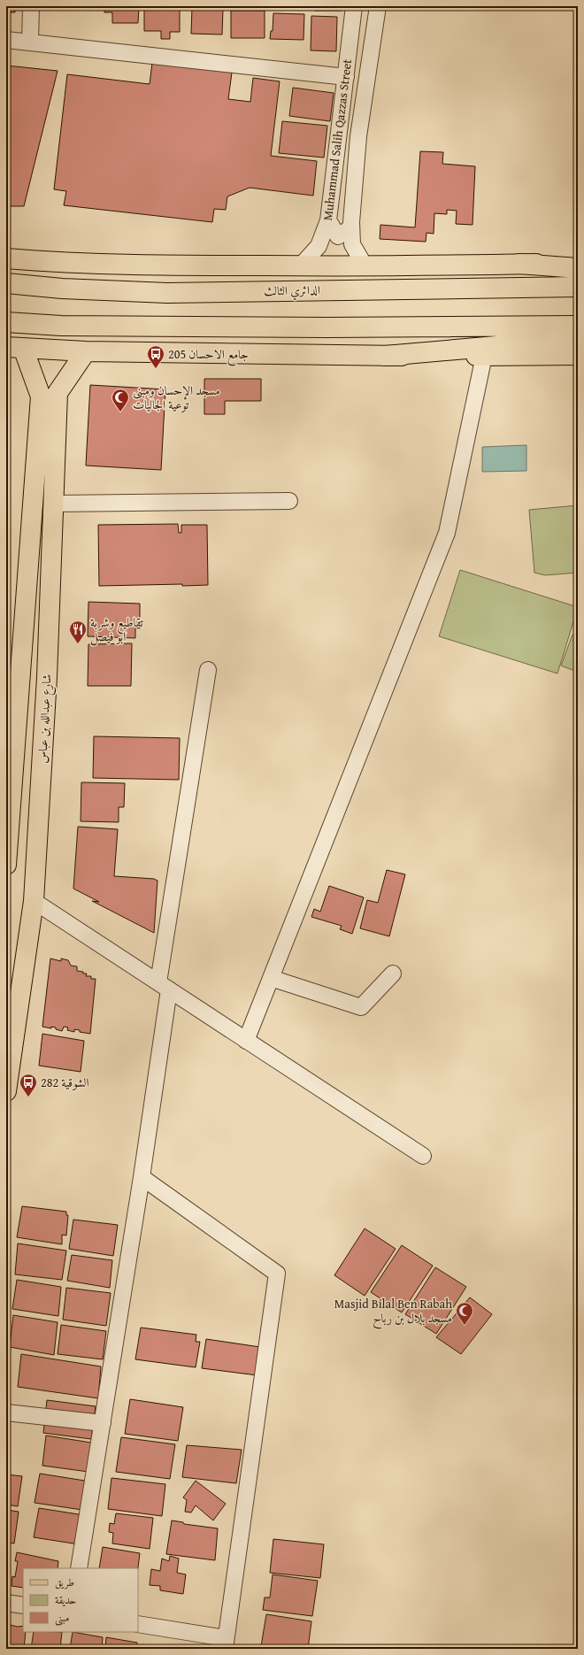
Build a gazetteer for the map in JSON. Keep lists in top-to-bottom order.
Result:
{
  "streets": {
    "main road": ["الدائري الثالث", "شارع عبدالله بن عباس"],
    "street": ["Muhammad Salih Qazzas Street"]
  },
  "places": {
    "bus stop": ["جامع الاحسان 205", "الشوقية 282"],
    "mosque": ["مسجد الإحسان ومبنى توعية الجاليات", "Masjid Bilal Ben Rabah مسجد بلال بن رباح"],
    "restaurant": ["تقاطيع وشربة ابو فيصل"]
  },
  "legend": ["طريق", "حديقة", "مبنى"]
}
